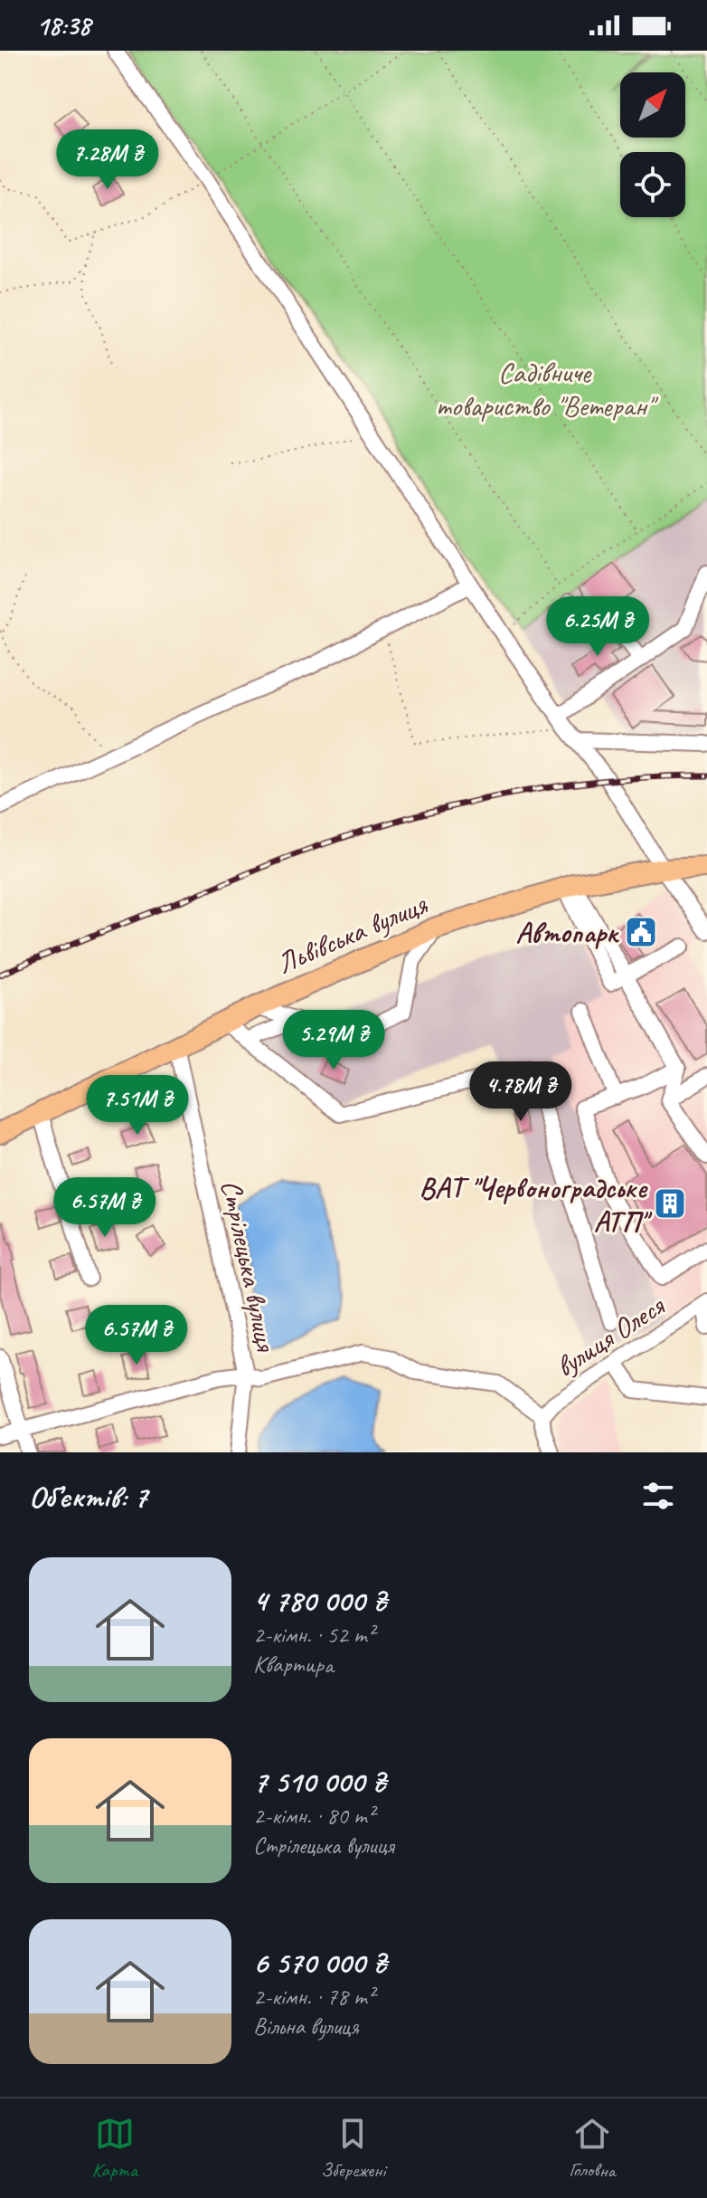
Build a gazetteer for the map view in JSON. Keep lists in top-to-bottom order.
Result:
{
  "streets": {
    "main road": ["Львівська вулиця"],
    "street": ["Стрілецька вулиця", "вулиця Олеся"]
  },
  "crossings": [
    ["Львівська вулиця", "Стрілецька вулиця"]
  ],
  "parks": ["Садівниче товариство \"Ветеран\""],
  "places": {
    "public building": ["Автопарк"],
    "building": ["ВАТ \"Червоноградське АТП\""]
  },
  "north": "top right",
  "page": {
    "status": "18:38",
    "price": [
      "7.28M ₴",
      "6.25M ₴",
      "5.29M ₴",
      "4.78M ₴",
      "7.51M ₴",
      "6.57M ₴",
      "6.57M ₴"
    ],
    "heading": "Об’єктів: 7",
    "list": [
      {
        "name": "4 780 000 ₴",
        "note": "2-кімн. · 52 m² · Квартира"
      },
      {
        "name": "7 510 000 ₴",
        "note": "2-кімн. · 80 m² · Стрілецька вулиця"
      },
      {
        "name": "6 570 000 ₴",
        "note": "2-кімн. · 78 m² · Вільна вулиця"
      }
    ],
    "tabs": ["Карта", "Збережені", "Головна"]
  }
}
